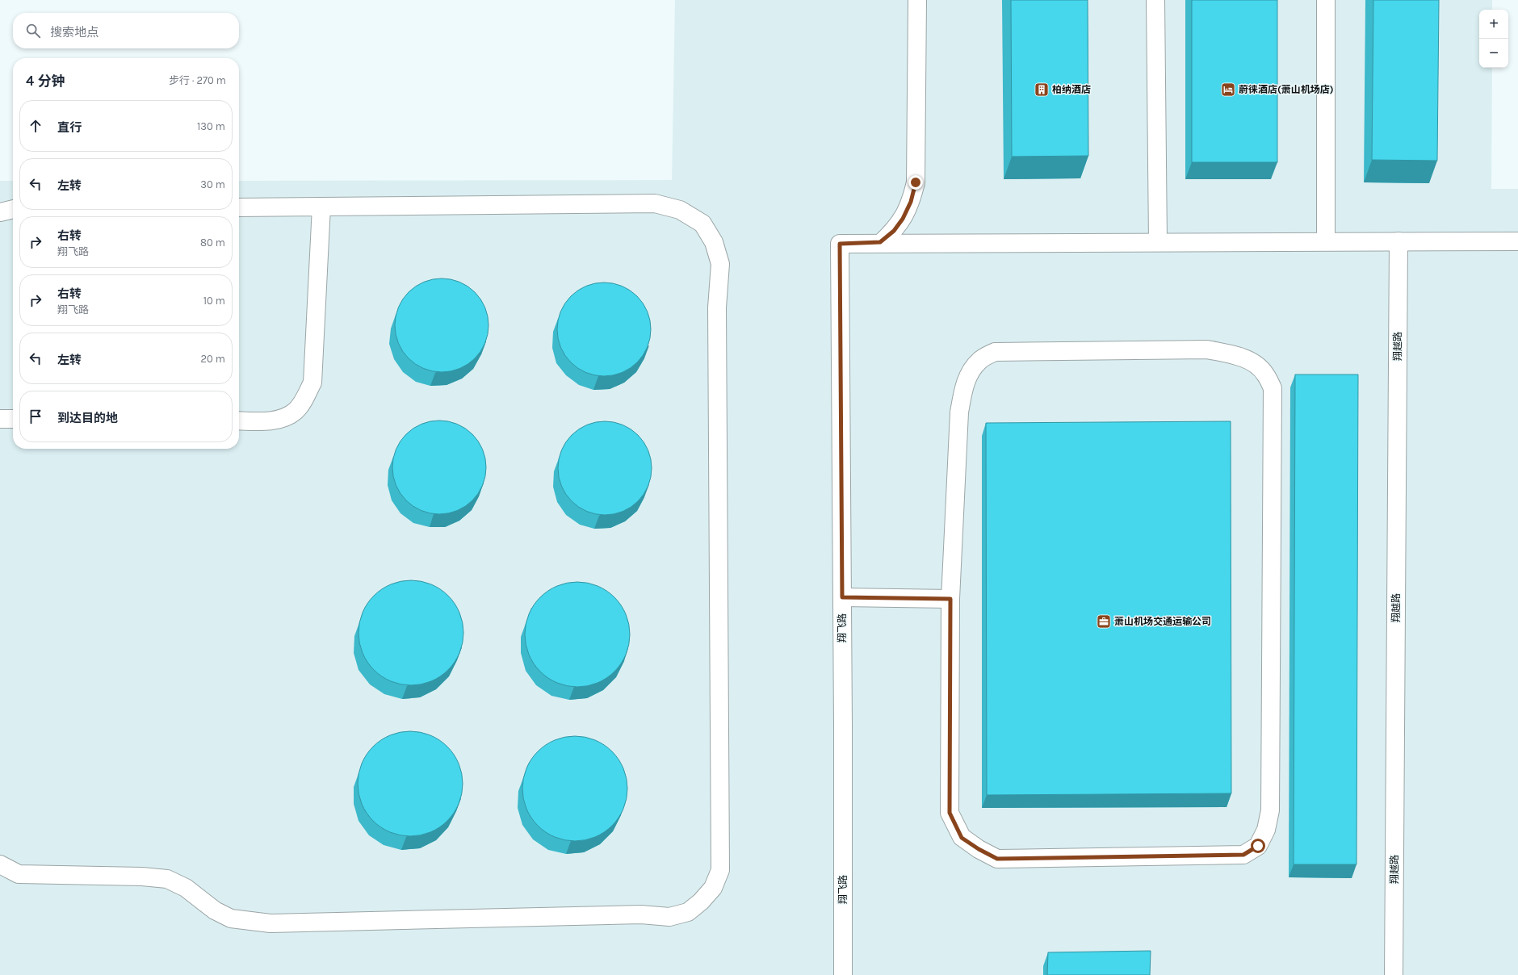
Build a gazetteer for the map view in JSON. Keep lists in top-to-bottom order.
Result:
{
  "streets": {
    "street": ["翔越路", "翔飞路"]
  },
  "places": {
    "building": ["柏纳酒店"],
    "hotel": ["蔚徕酒店(萧山机场店)"],
    "office": ["萧山机场交通运输公司"]
  },
  "page": {
    "map_buttons": ["+", "−"],
    "search": "搜索地点",
    "heading": ["4 分钟", "步行 · 270 m"],
    "list": [
      ["直行", "130 m"],
      ["左转", "30 m"],
      ["右转", "翔飞路", "80 m"],
      ["右转", "翔飞路", "10 m"],
      ["左转", "20 m"],
      "到达目的地"
    ]
  }
}
